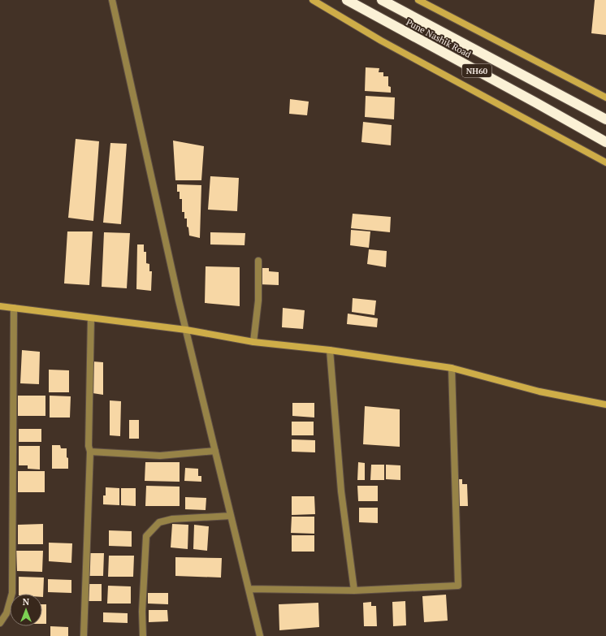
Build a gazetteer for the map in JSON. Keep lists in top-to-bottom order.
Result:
{
  "streets": {
    "highway": ["Pune Nashik Road", "NH60"]
  },
  "north": "top"
}
